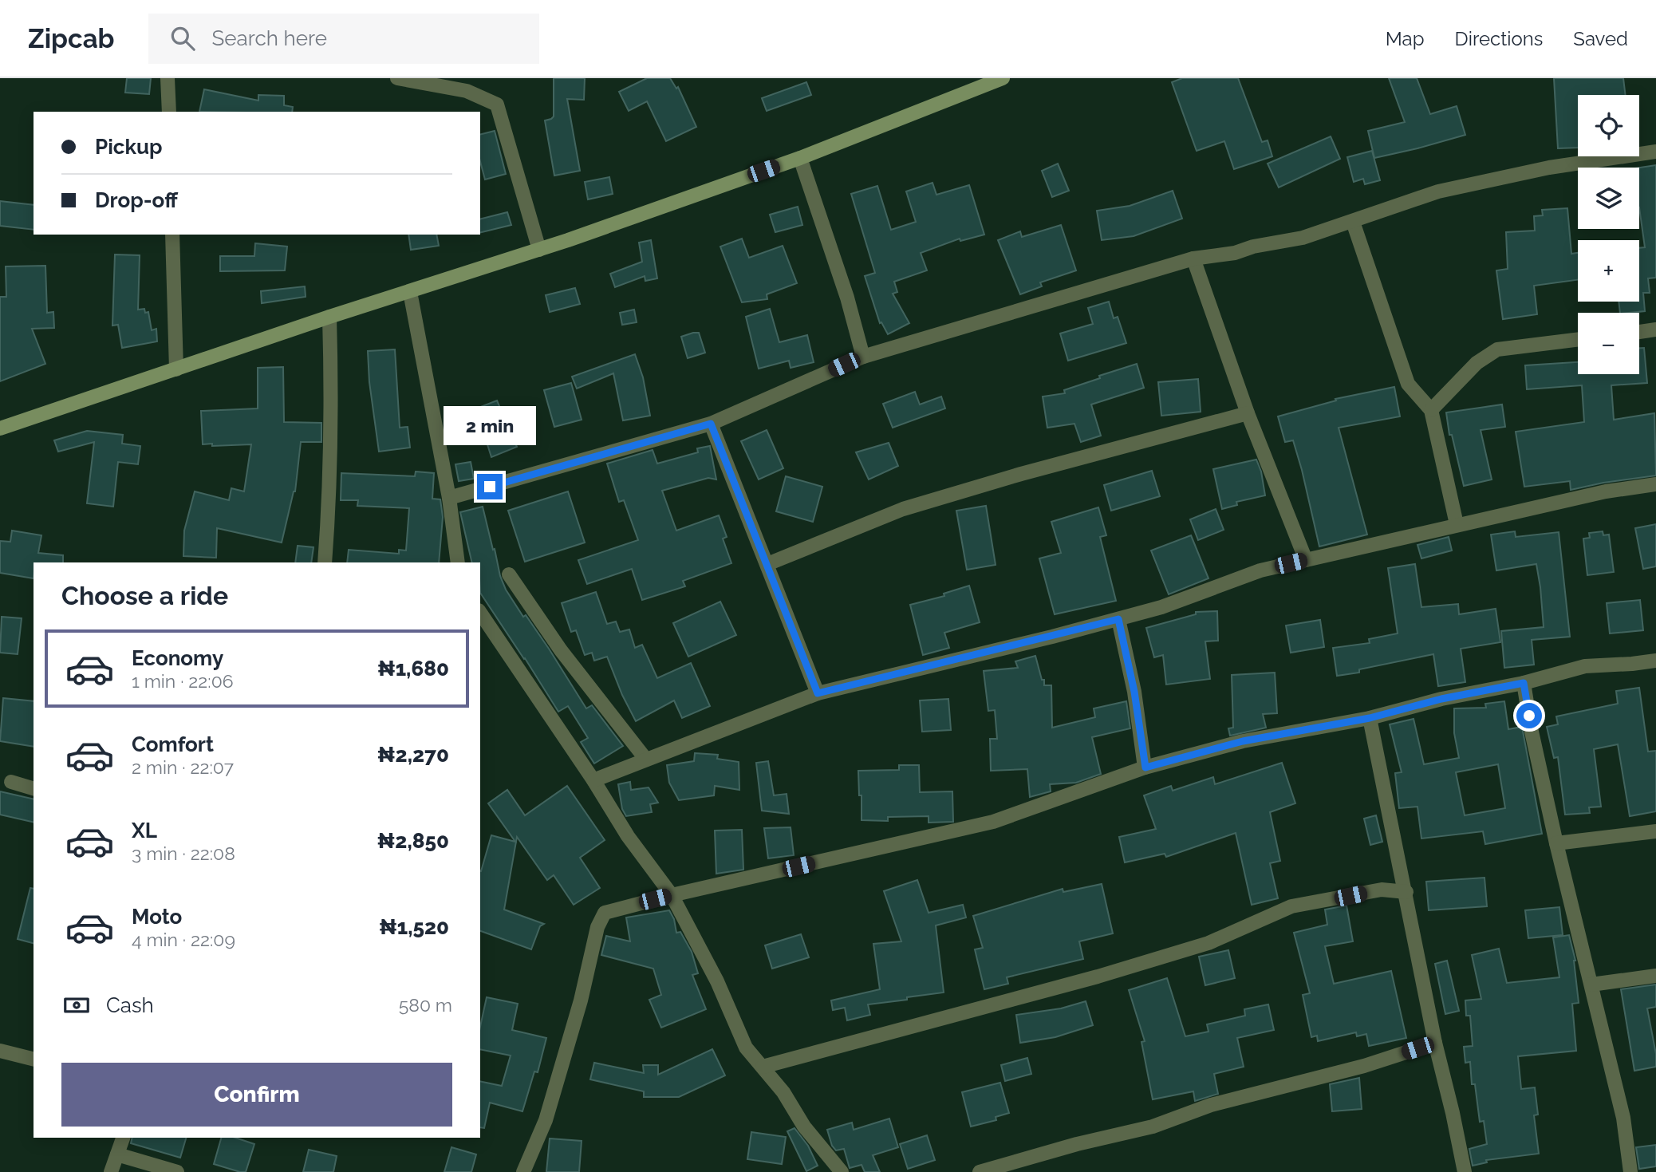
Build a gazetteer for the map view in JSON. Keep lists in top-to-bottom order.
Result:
{
  "page": {
    "header": "Zipcab",
    "search": "Search here",
    "nav": ["Map", "Directions", "Saved"],
    "map_buttons": ["+", "−"],
    "banner": ["Pickup", "Drop-off"],
    "bubble": "2 min",
    "heading": "Choose a ride",
    "list": [
      {
        "name": "Economy",
        "note": "1 min · 22:06",
        "value": "₦1,680"
      },
      {
        "name": "Comfort",
        "note": "2 min · 22:07",
        "value": "₦2,270"
      },
      {
        "name": "XL",
        "note": "3 min · 22:08",
        "value": "₦2,850"
      },
      {
        "name": "Moto",
        "note": "4 min · 22:09",
        "value": "₦1,520"
      }
    ],
    "pay": ["Cash", "580 m"],
    "buttons": "Confirm"
  }
}
